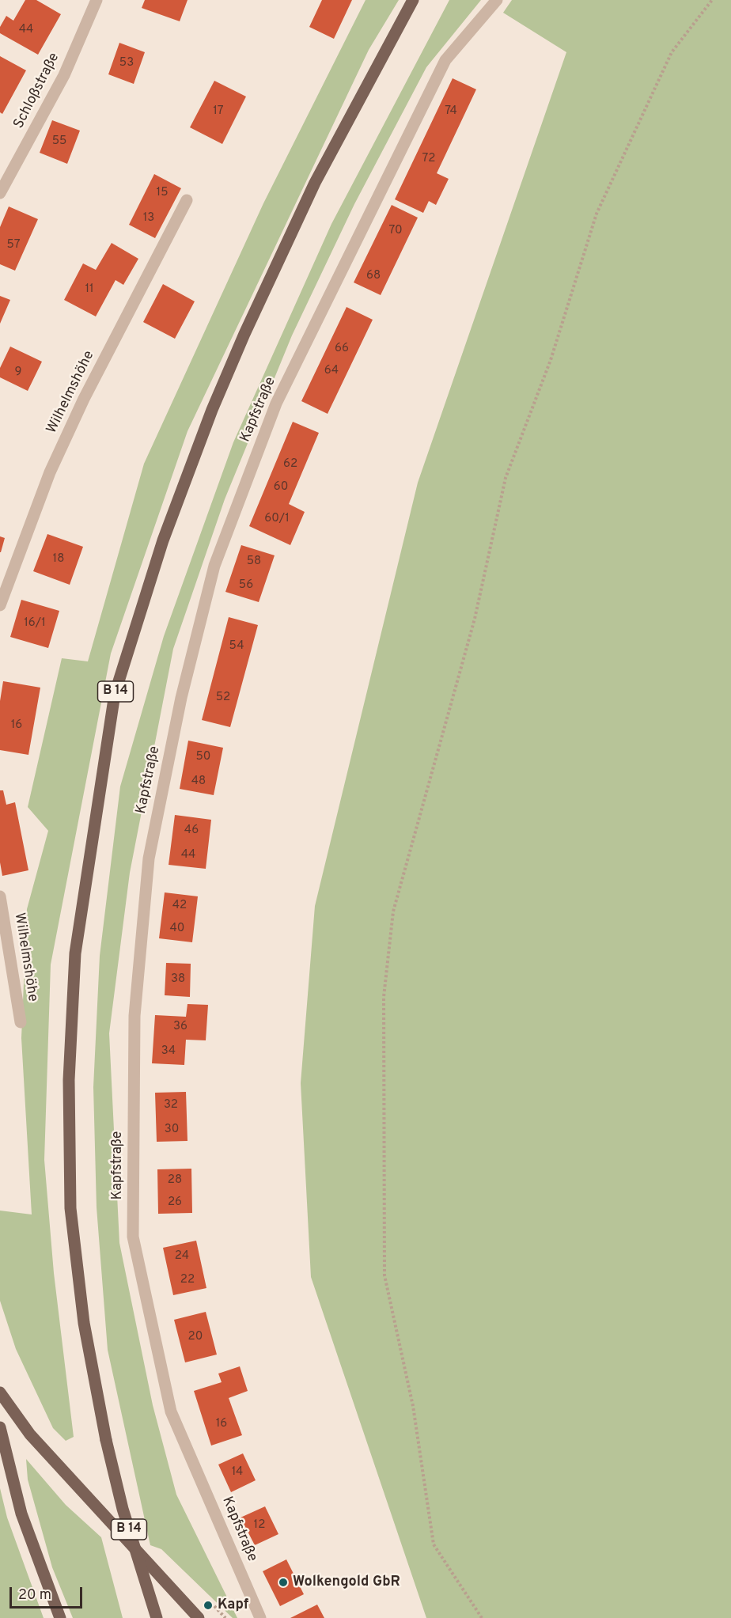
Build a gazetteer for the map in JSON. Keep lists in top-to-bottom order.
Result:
{
  "streets": {
    "main road": ["B 14"],
    "street": ["Schloßstraße", "Wilhelmshöhe", "Kapfstraße"]
  },
  "places": ["Wolkengold GbR", "Kapf"],
  "house_numbers": [
    "44",
    "53",
    "17",
    "74",
    "55",
    "72",
    "15",
    "13",
    "70",
    "57",
    "68",
    "11",
    "66",
    "64",
    "9",
    "62",
    "60",
    "60/1",
    "18",
    "58",
    "56",
    "16/1",
    "54",
    "52",
    "16",
    "50",
    "48",
    "46",
    "44",
    "42",
    "40",
    "38",
    "36",
    "34",
    "32",
    "30",
    "28",
    "26",
    "24",
    "22",
    "20",
    "16",
    "14",
    "12"
  ],
  "scale_bar": "20 m"
}
